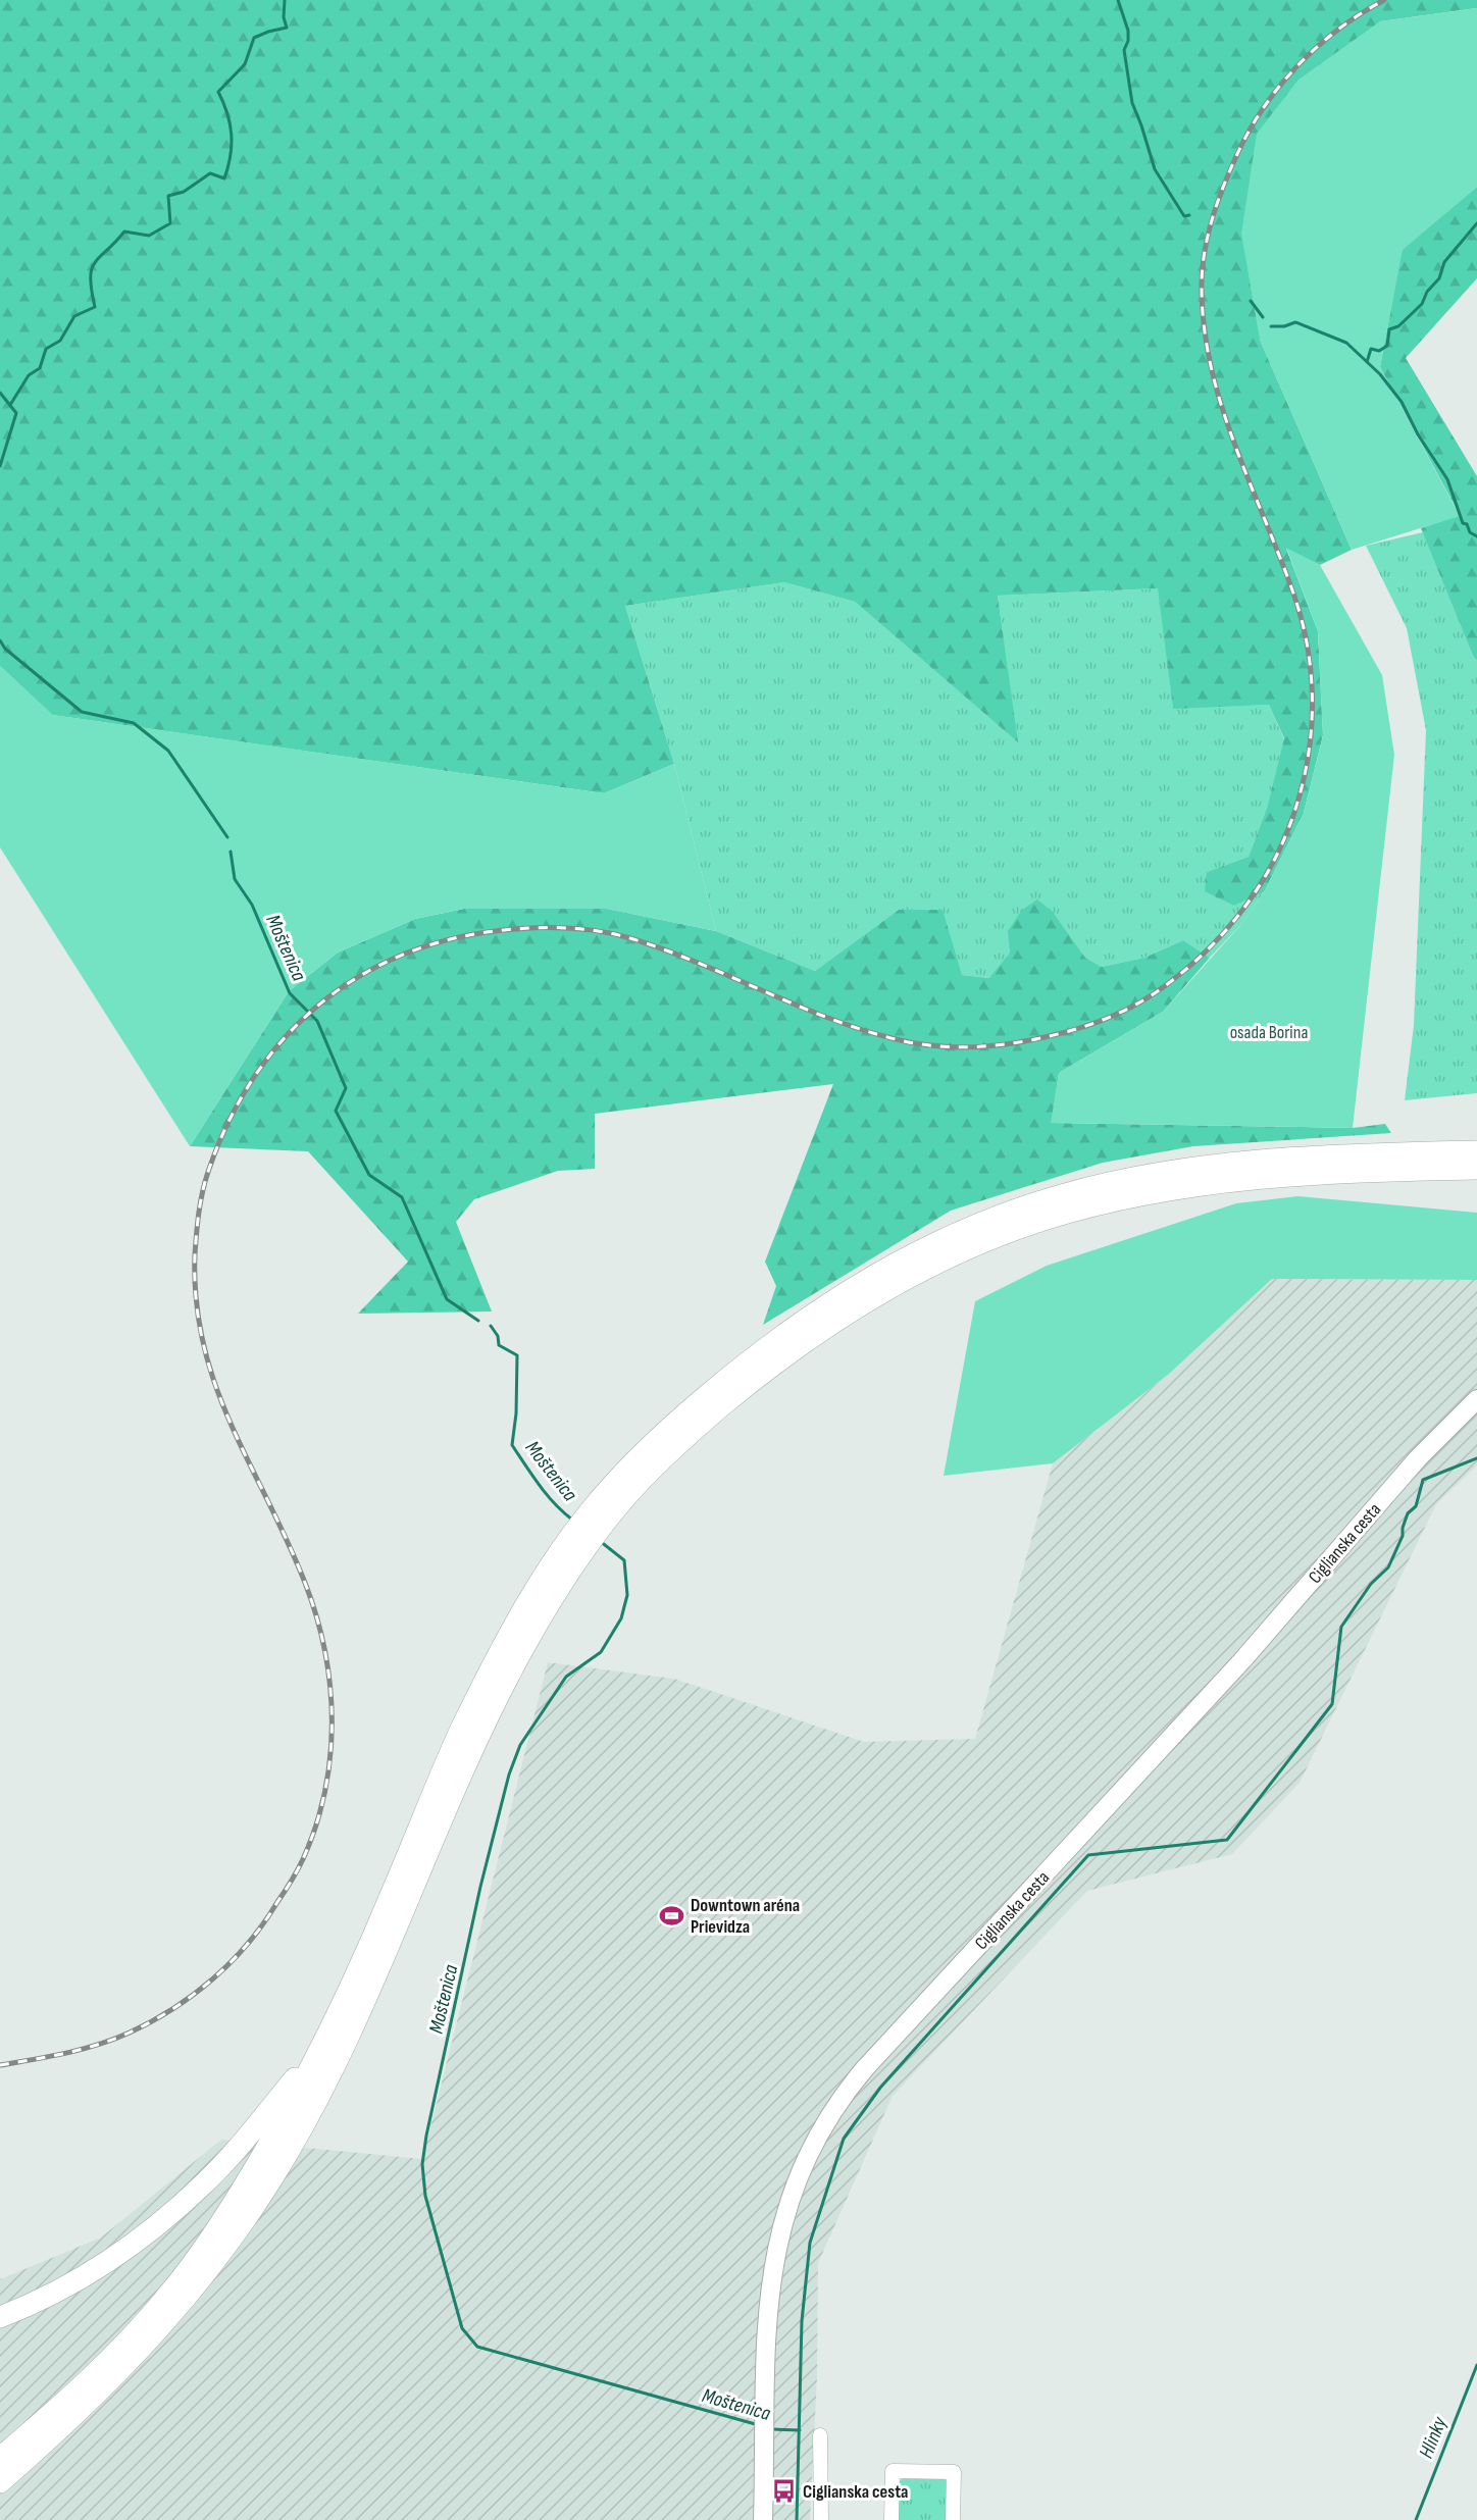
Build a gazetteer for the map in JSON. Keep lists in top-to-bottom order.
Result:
{
  "streets": {
    "street": ["Ciglianska cesta"]
  },
  "water": ["Moštenica", "Hlinky"],
  "parks": ["osada Borina"],
  "places": {
    "sports": ["Downtown aréna Prievidza"],
    "bus stop": ["Ciglianska cesta"]
  }
}
